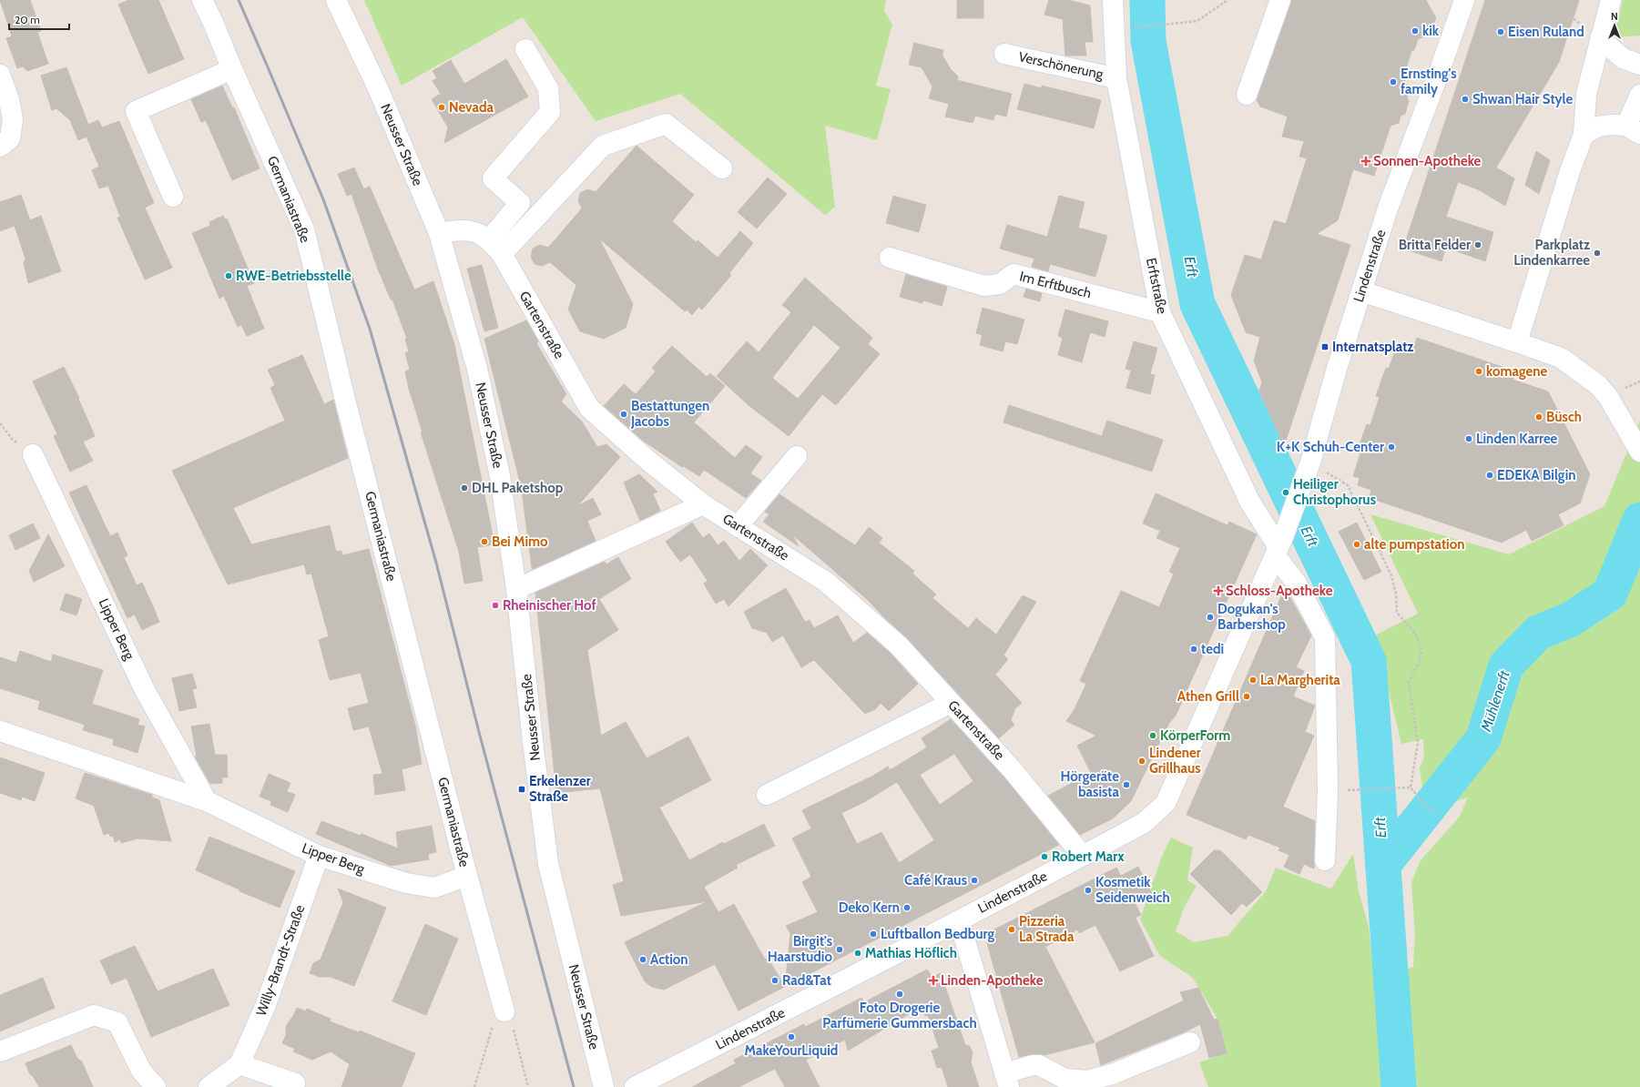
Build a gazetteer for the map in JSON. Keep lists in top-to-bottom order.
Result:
{
  "streets": {
    "street": [
      "Verschönerung",
      "Neusser Straße",
      "Germaniastraße",
      "Lindenstraße",
      "Im Erftbusch",
      "Erftstraße",
      "Gartenstraße",
      "Lipper Berg",
      "Willy-Brandt-Straße"
    ]
  },
  "crossings": [
    ["Verschönerung", "Erftstraße"],
    ["Germaniastraße", "Lipper Berg"],
    ["Lindenstraße", "Erftstraße"],
    ["Lindenstraße", "Gartenstraße"],
    ["Im Erftbusch", "Erftstraße"],
    ["Lipper Berg", "Willy-Brandt-Straße"]
  ],
  "water": ["Erft", "Mühlenerft"],
  "places": {
    "other": [
      "kik",
      "Eisen Ruland",
      "Ernsting's family",
      "Shwan Hair Style",
      "Nevada",
      "Britta Felder",
      "Parkplatz Lindenkarree",
      "RWE-Betriebsstelle",
      "komagene",
      "Bestattungen Jacobs",
      "Büsch",
      "Linden Karree",
      "K+K Schuh-Center",
      "EDEKA Bilgin",
      "DHL Paketshop",
      "Heiliger Christophorus",
      "Bei Mimo",
      "alte pumpstation",
      "Rheinischer Hof",
      "Dogukan's Barbershop",
      "tedi",
      "La Margherita",
      "Athen Grill",
      "KörperForm",
      "Lindener Grillhaus",
      "Hörgeräte basista",
      "Robert Marx",
      "Café Kraus",
      "Kosmetik Seidenweich",
      "Deko Kern",
      "Pizzeria La Strada",
      "Luftballon Bedburg",
      "Birgit's Haarstudio",
      "Mathias Höflich",
      "Action",
      "Rad&Tat",
      "Foto Drogerie Parfümerie Gummersbach",
      "MakeYourLiquid"
    ],
    "health": ["Sonnen-Apotheke", "Schloss-Apotheke", "Linden-Apotheke"],
    "transit": ["Internatsplatz", "Erkelenzer Straße"]
  },
  "scale_bar": "20 m",
  "north": "top"
}
